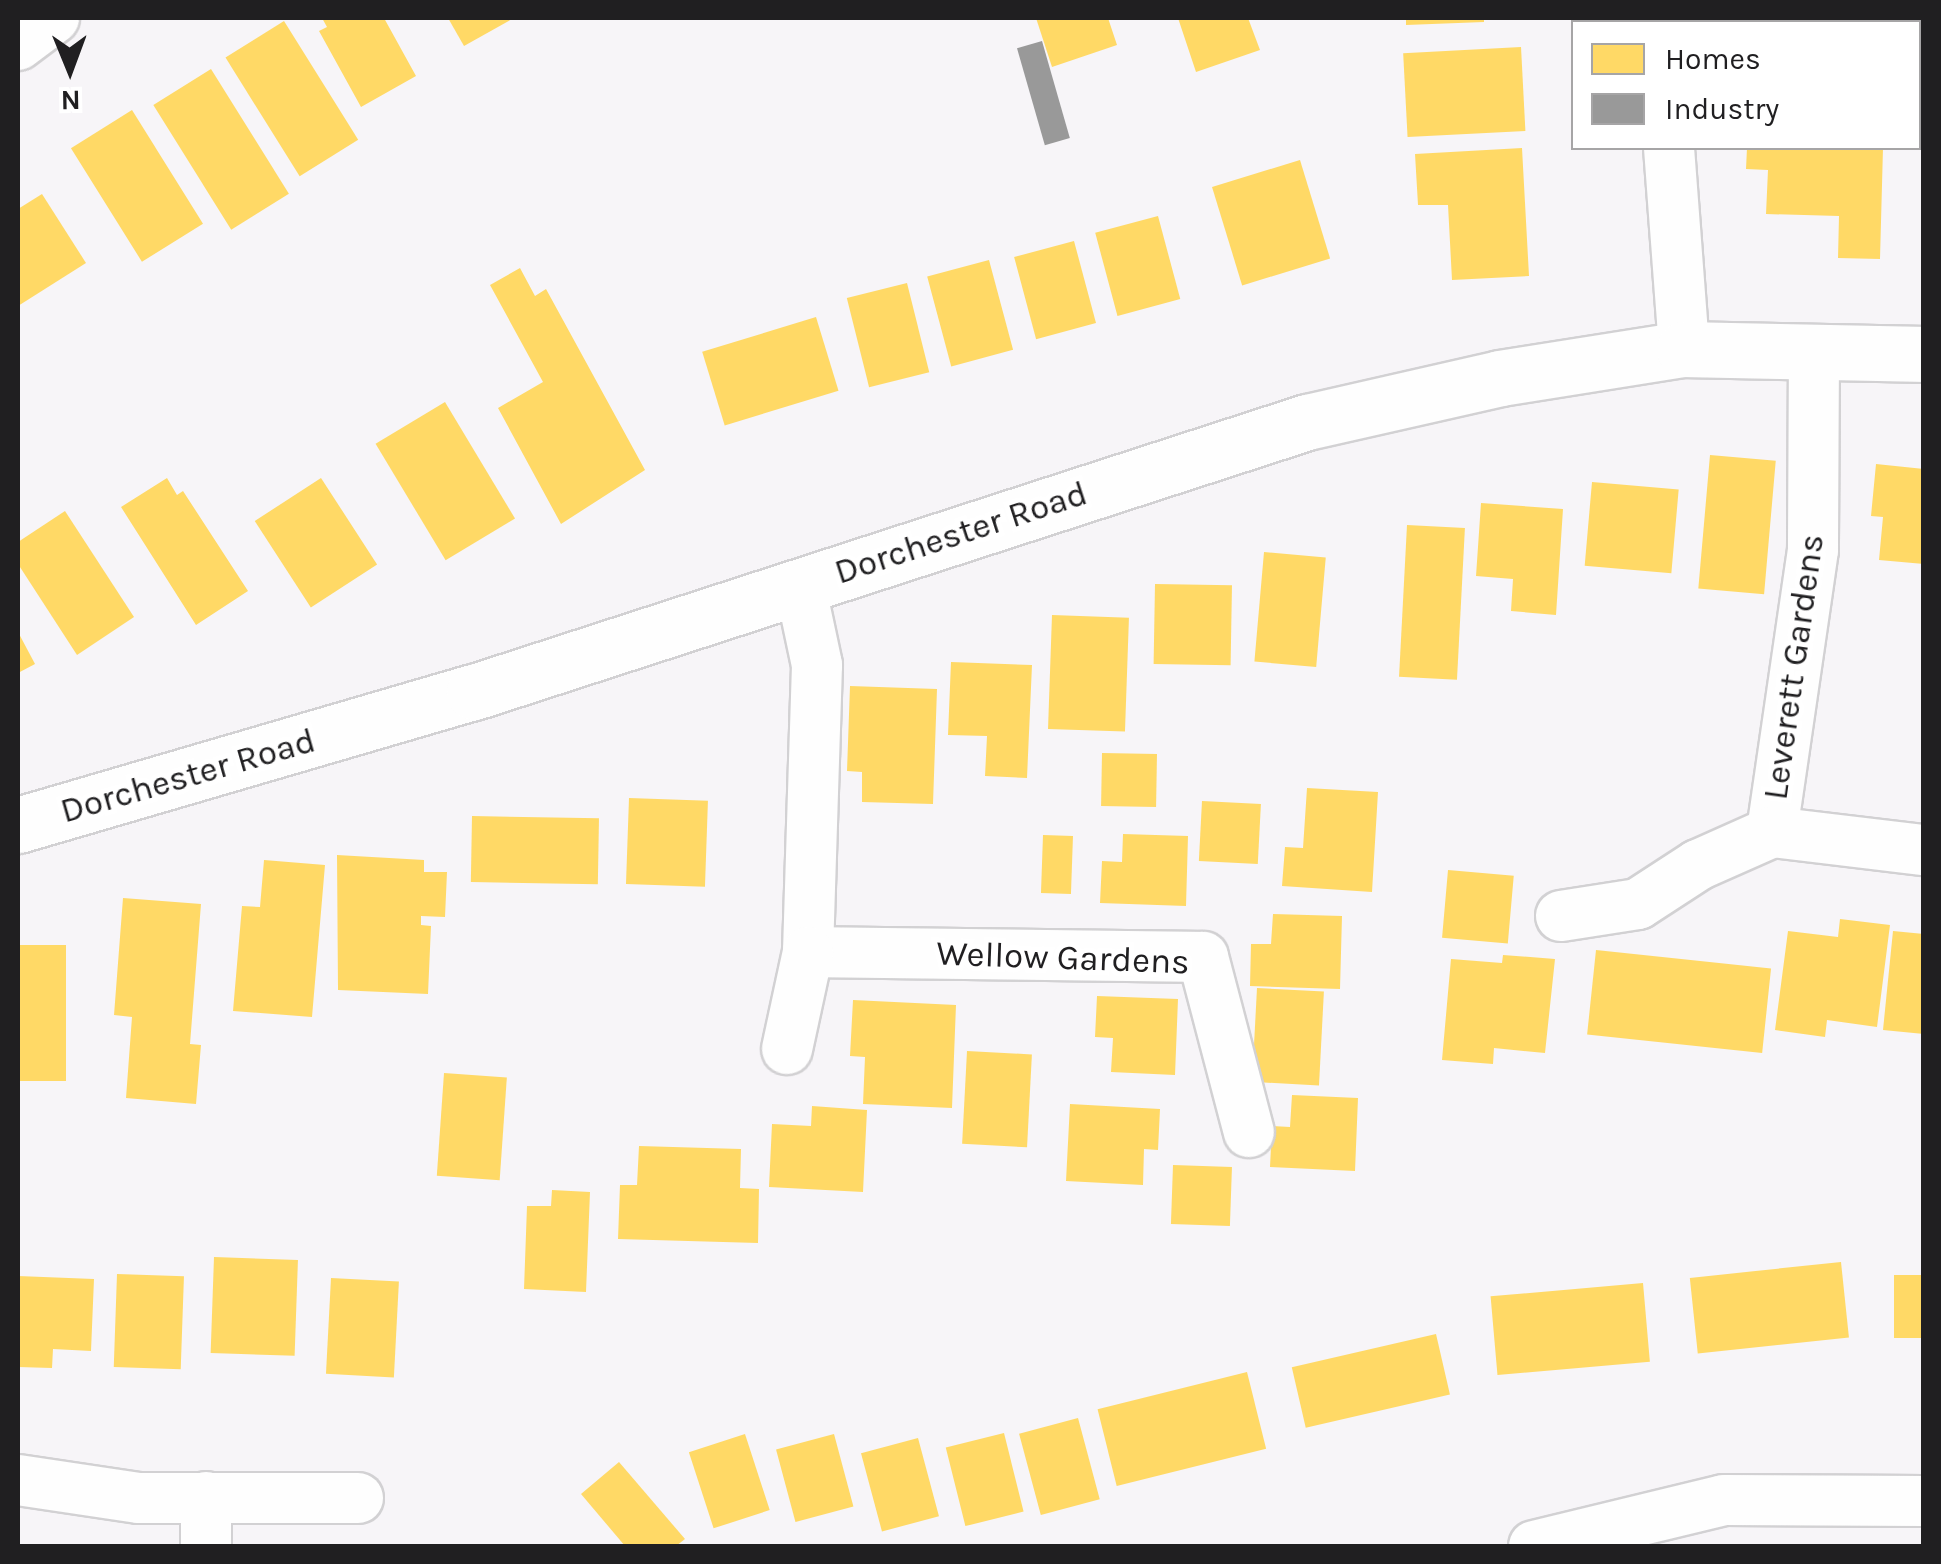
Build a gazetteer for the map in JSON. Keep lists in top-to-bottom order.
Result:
{
  "streets": {
    "street": ["Dorchester Road", "Leverett Gardens", "Wellow Gardens"]
  },
  "crossings": [
    ["Dorchester Road", "Leverett Gardens"]
  ],
  "legend": ["Homes", "Industry"],
  "north": "bottom"
}
